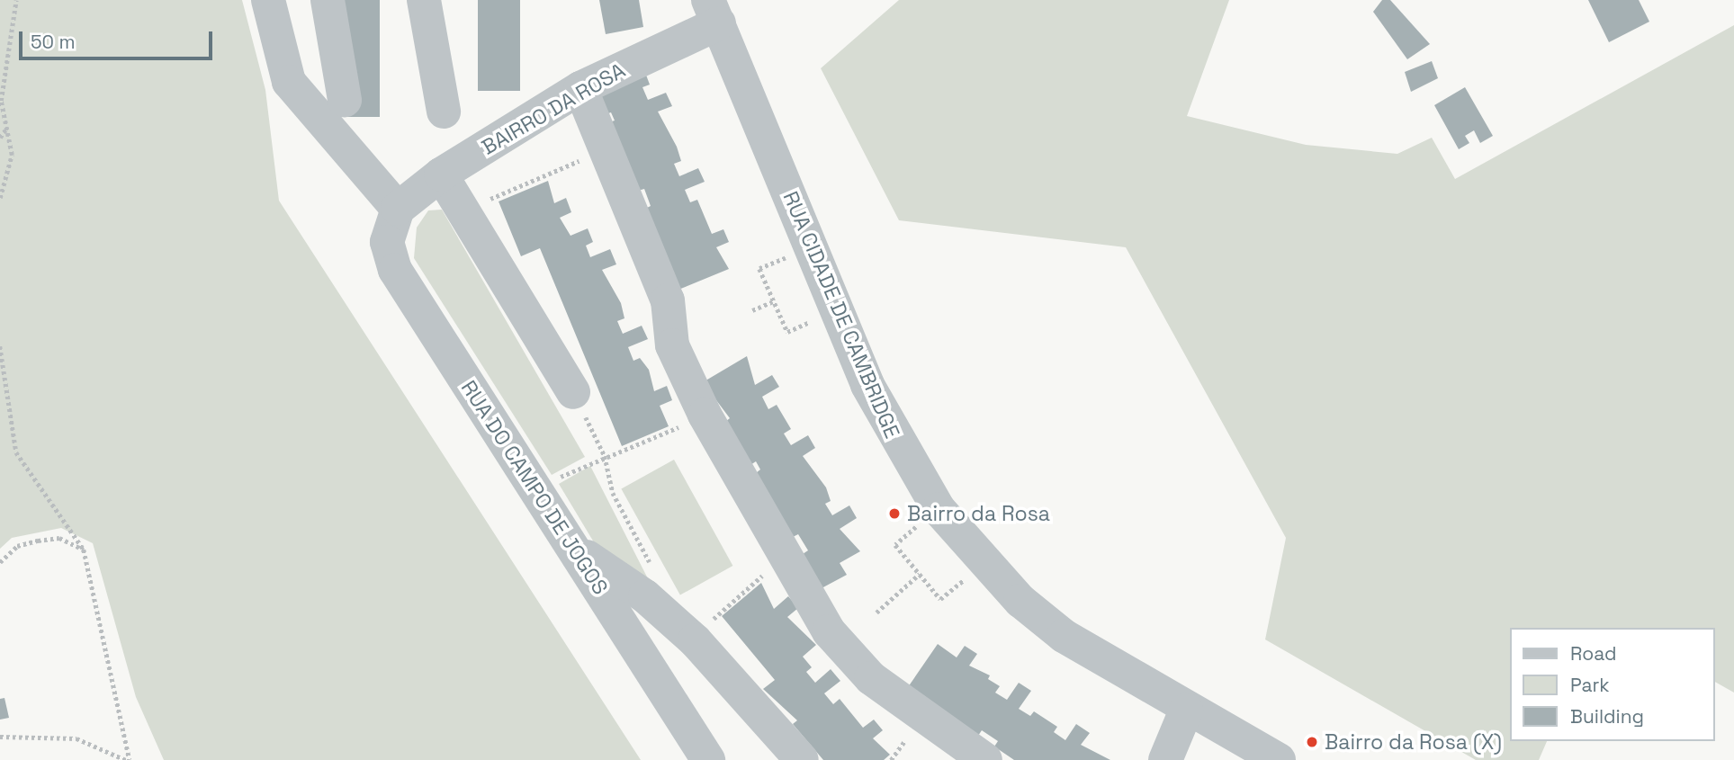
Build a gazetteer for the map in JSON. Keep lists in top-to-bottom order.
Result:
{
  "streets": {
    "street": ["BAIRRO DA ROSA", "RUA CIDADE DE CAMBRIDGE", "RUA DO CAMPO DE JOGOS"]
  },
  "crossings": [
    ["BAIRRO DA ROSA", "RUA CIDADE DE CAMBRIDGE"],
    ["BAIRRO DA ROSA", "RUA DO CAMPO DE JOGOS"]
  ],
  "places": ["Bairro da Rosa", "Bairro da Rosa (X)"],
  "legend": ["Road", "Park", "Building"],
  "scale_bar": "50 m"
}
